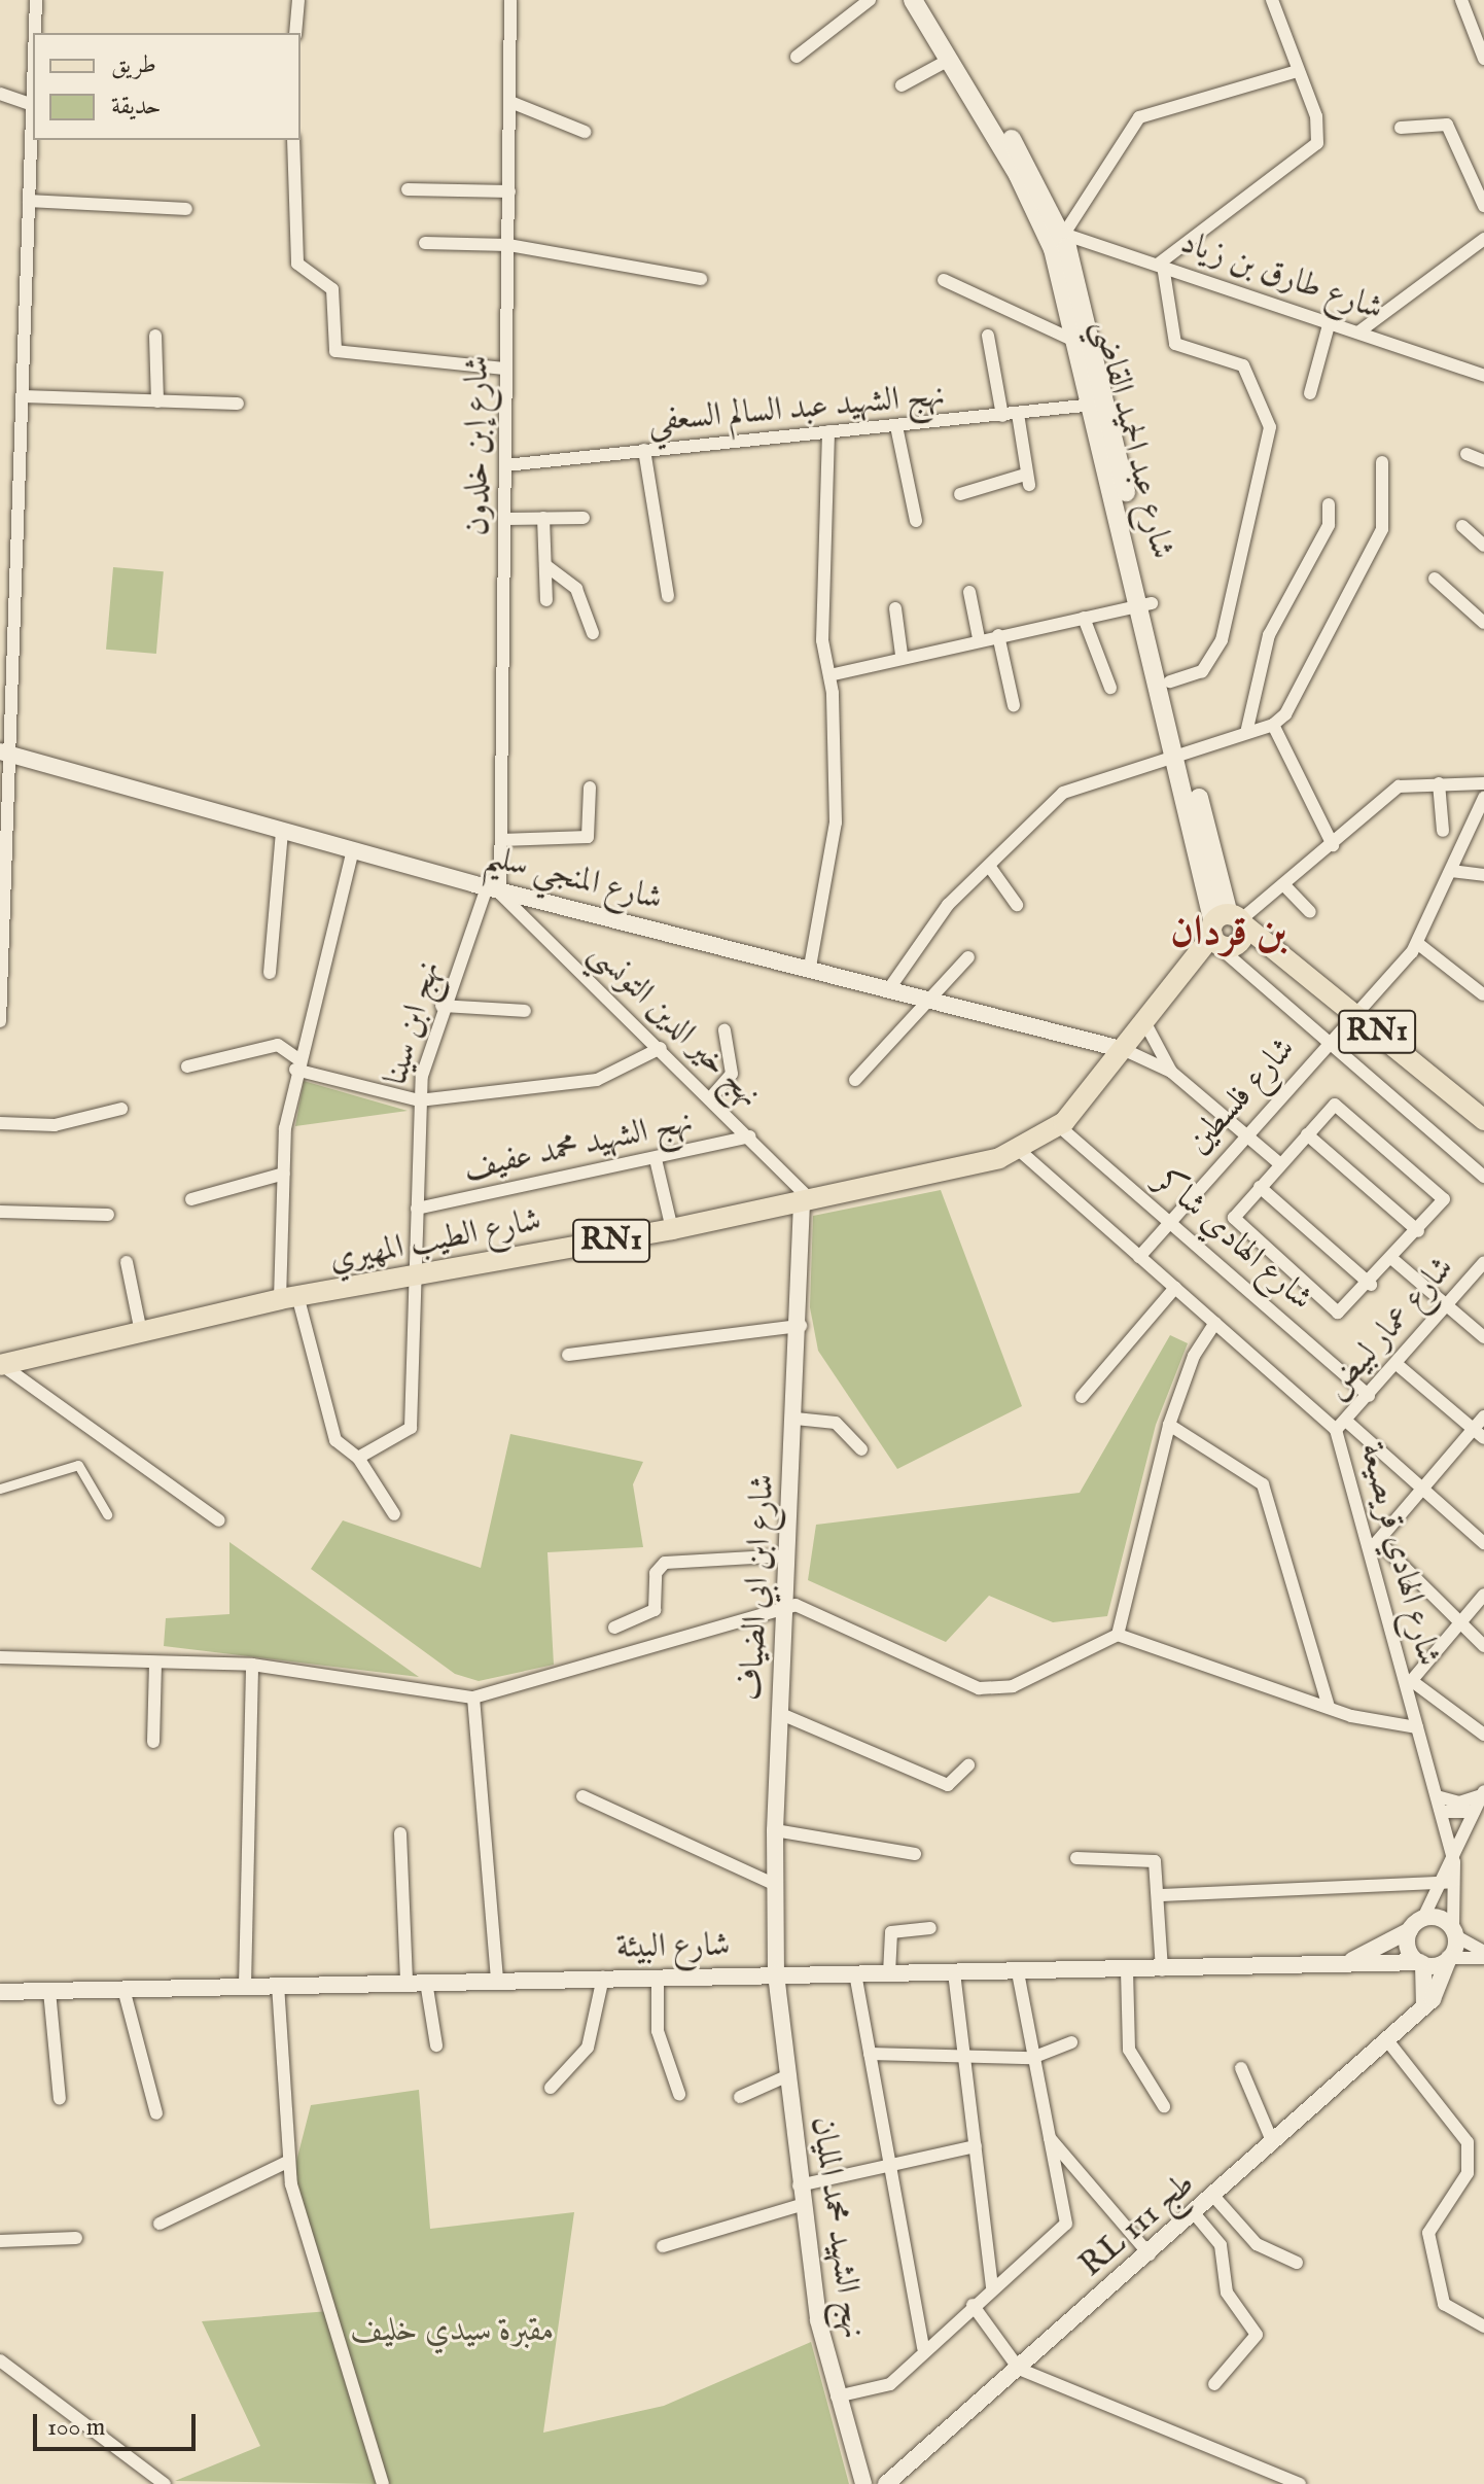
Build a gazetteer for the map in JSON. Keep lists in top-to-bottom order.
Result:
{
  "streets": {
    "main road": ["شارع عبد الحميد القاضي", "RN1", "شارع الطيب المهيري"],
    "street": [
      "شارع طارق بن زياد",
      "نهج الشهيد عبد السالم السعفي",
      "شارع إبن خلدون",
      "شارع المنجي سليم",
      "نهج ابن سينا",
      "نهج خير الدين التونسي",
      "شارع فلسطين",
      "نهج الشهيد محمد عفيف",
      "شارع الهادي شاكر",
      "شارع عمار لبيض",
      "شارع الهادي قريصيعة",
      "شارع ابن ابي الضياف",
      "شارع البيئة",
      "RL طج 111",
      "نهج الشهيد محمد المليان"
    ]
  },
  "crossings": [
    ["شارع طارق بن زياد", "شارع عبد الحميد القاضي"],
    ["نهج الشهيد عبد السالم السعفي", "شارع عبد الحميد القاضي"],
    ["نهج الشهيد عبد السالم السعفي", "شارع إبن خلدون"],
    ["شارع عبد الحميد القاضي", "RN1"],
    ["شارع عبد الحميد القاضي", "شارع الطيب المهيري"],
    ["شارع إبن خلدون", "شارع المنجي سليم"],
    ["شارع إبن خلدون", "نهج ابن سينا"],
    ["شارع إبن خلدون", "نهج خير الدين التونسي"],
    ["شارع المنجي سليم", "نهج ابن سينا"],
    ["شارع المنجي سليم", "نهج خير الدين التونسي"],
    ["شارع المنجي سليم", "شارع الطيب المهيري"],
    ["نهج ابن سينا", "نهج خير الدين التونسي"],
    ["نهج ابن سينا", "نهج الشهيد محمد عفيف"],
    ["نهج ابن سينا", "شارع الطيب المهيري"],
    ["نهج خير الدين التونسي", "نهج الشهيد محمد عفيف"],
    ["نهج خير الدين التونسي", "شارع الطيب المهيري"],
    ["نهج خير الدين التونسي", "شارع ابن ابي الضياف"],
    ["RN1", "شارع فلسطين"],
    ["RN1", "شارع الطيب المهيري"],
    ["شارع فلسطين", "شارع الهادي شاكر"],
    ["شارع فلسطين", "شارع الهادي قريصيعة"],
    ["شارع الهادي شاكر", "شارع الطيب المهيري"],
    ["شارع الهادي شاكر", "شارع عمار لبيض"],
    ["شارع الطيب المهيري", "شارع الهادي قريصيعة"],
    ["شارع الطيب المهيري", "شارع ابن ابي الضياف"],
    ["شارع عمار لبيض", "شارع الهادي قريصيعة"],
    ["شارع ابن ابي الضياف", "شارع البيئة"],
    ["شارع ابن ابي الضياف", "نهج الشهيد محمد المليان"],
    ["شارع البيئة", "RL طج 111"],
    ["شارع البيئة", "نهج الشهيد محمد المليان"]
  ],
  "districts": ["بن قردان"],
  "parks": ["مقبرة سيدي خليف"],
  "legend": ["طريق", "حديقة"],
  "scale_bar": "100 m"
}
